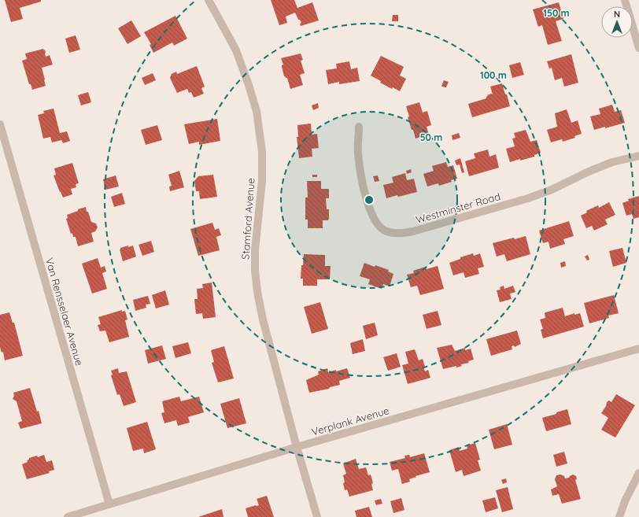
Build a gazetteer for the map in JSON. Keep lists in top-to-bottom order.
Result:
{
  "streets": {
    "street": [
      "Westminster Road",
      "Stamford Avenue",
      "Van Rensselaer Avenue",
      "Verplank Avenue"
    ]
  },
  "crossings": [
    ["Stamford Avenue", "Verplank Avenue"],
    ["Van Rensselaer Avenue", "Verplank Avenue"]
  ],
  "north": "top",
  "rings": ["150 m", "100 m", "50 m"]
}
